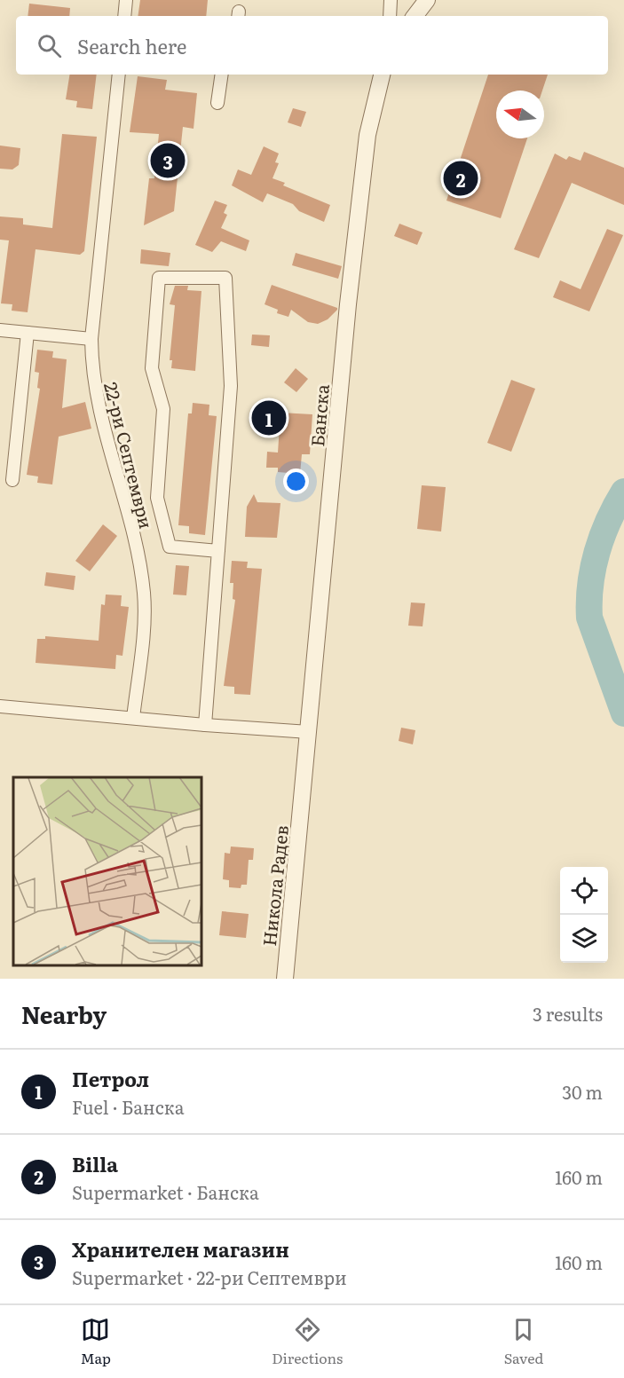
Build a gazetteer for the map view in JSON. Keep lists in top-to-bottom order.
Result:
{
  "streets": {
    "street": ["Банска", "22-ри Септември", "Никола Радев"]
  },
  "crossings": [
    ["Банска", "Никола Радев"]
  ],
  "north": "left",
  "page": {
    "search": "Search here",
    "pins": ["3", "2", "1"],
    "heading": ["Nearby", "3 results"],
    "list": [
      {
        "mark": "1",
        "name": "Петрол",
        "note": "Fuel · Банска",
        "value": "30 m"
      },
      {
        "mark": "2",
        "name": "Billa",
        "note": "Supermarket · Банска",
        "value": "160 m"
      },
      {
        "mark": "3",
        "name": "Хранителен магазин",
        "note": "Supermarket · 22-ри Септември",
        "value": "160 m"
      }
    ],
    "nav": ["Map", "Directions", "Saved"]
  }
}
